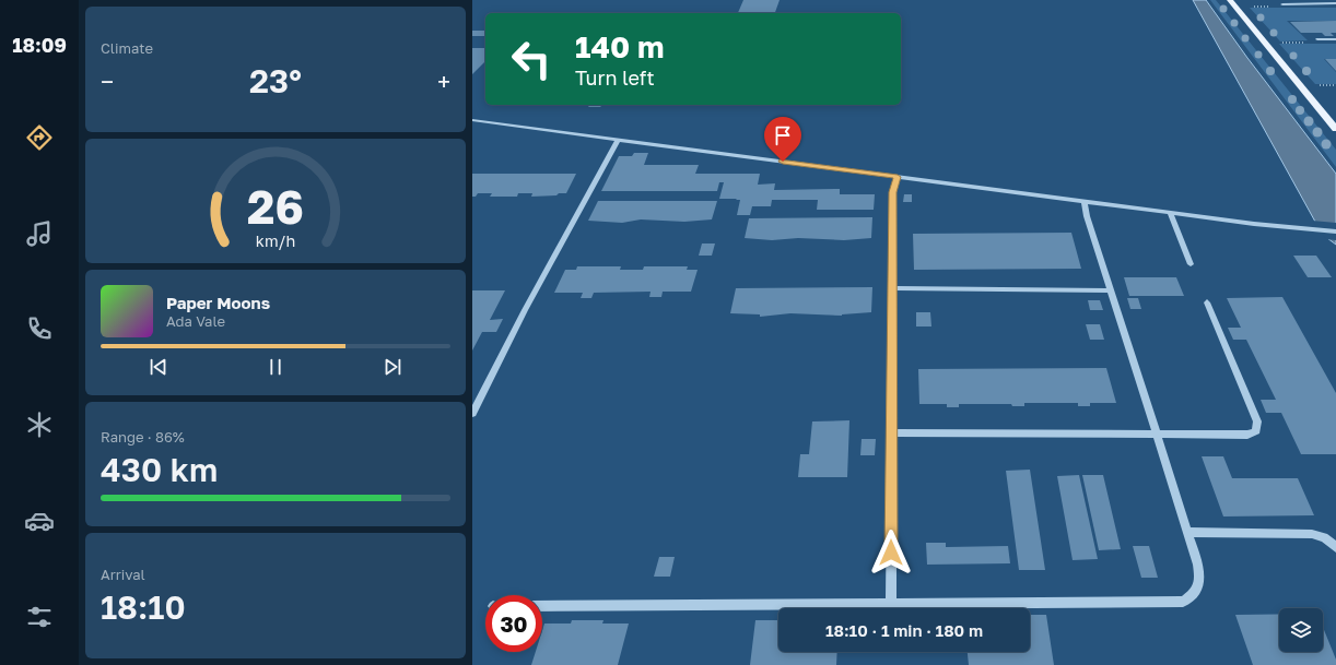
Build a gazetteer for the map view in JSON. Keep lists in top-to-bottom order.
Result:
{
  "page": {
    "tabs": "18:09",
    "tile": [
      "Climate",
      ["Range · 86%", "430 km"],
      ["Arrival", "18:10"]
    ],
    "turn": ["140 m", "Turn left"],
    "heat": ["−", "23°", "+"],
    "song": ["Paper Moons", "Ada Vale"],
    "limit": "30",
    "trip": "18:10 · 1 min · 180 m",
    "gauge": ["26", "km/h"]
  }
}
